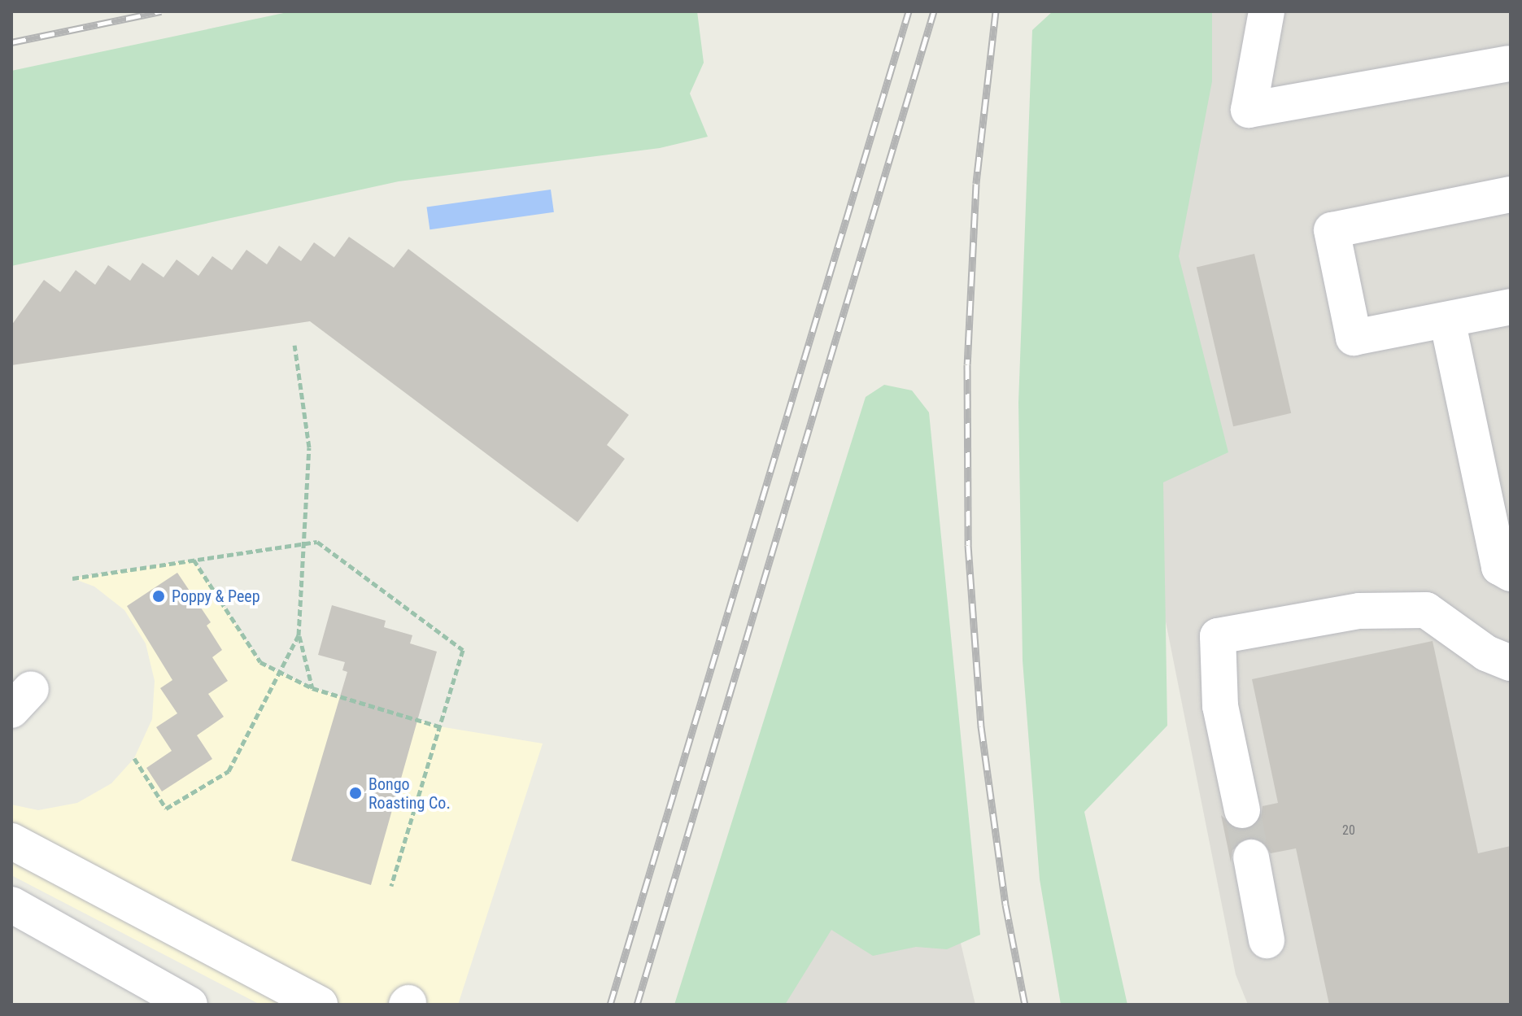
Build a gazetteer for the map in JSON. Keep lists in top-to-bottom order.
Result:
{
  "places": ["Poppy & Peep", "Bongo Roasting Co."],
  "house_numbers": ["20"]
}
